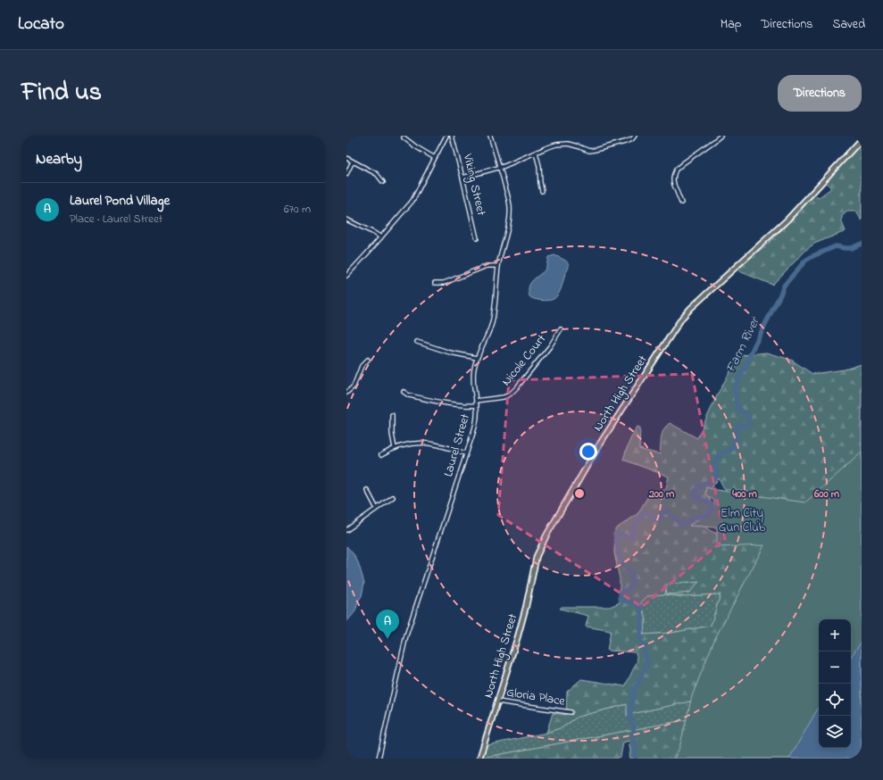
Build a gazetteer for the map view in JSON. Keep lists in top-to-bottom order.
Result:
{
  "streets": {
    "main road": ["North High Street"],
    "street": [
      "Viking Street",
      "Nicole Court",
      "Laurel Street",
      "Gloria Place"
    ]
  },
  "crossings": [
    ["Nicole Court", "Laurel Street"],
    ["North High Street", "Gloria Place"]
  ],
  "water": ["Farm River"],
  "parks": ["Elm City Gun Club"],
  "page": {
    "header": "Locato",
    "nav": ["Map", "Directions", "Saved"],
    "title": "Find us",
    "buttons": "Directions",
    "heading": "Nearby",
    "list": [
      {
        "mark": "A",
        "name": "Laurel Pond Village",
        "note": "Place · Laurel Street",
        "value": "670 m"
      }
    ],
    "pins": "A",
    "map_buttons": ["+", "−"]
  },
  "rings": ["200 m", "400 m", "600 m"]
}
